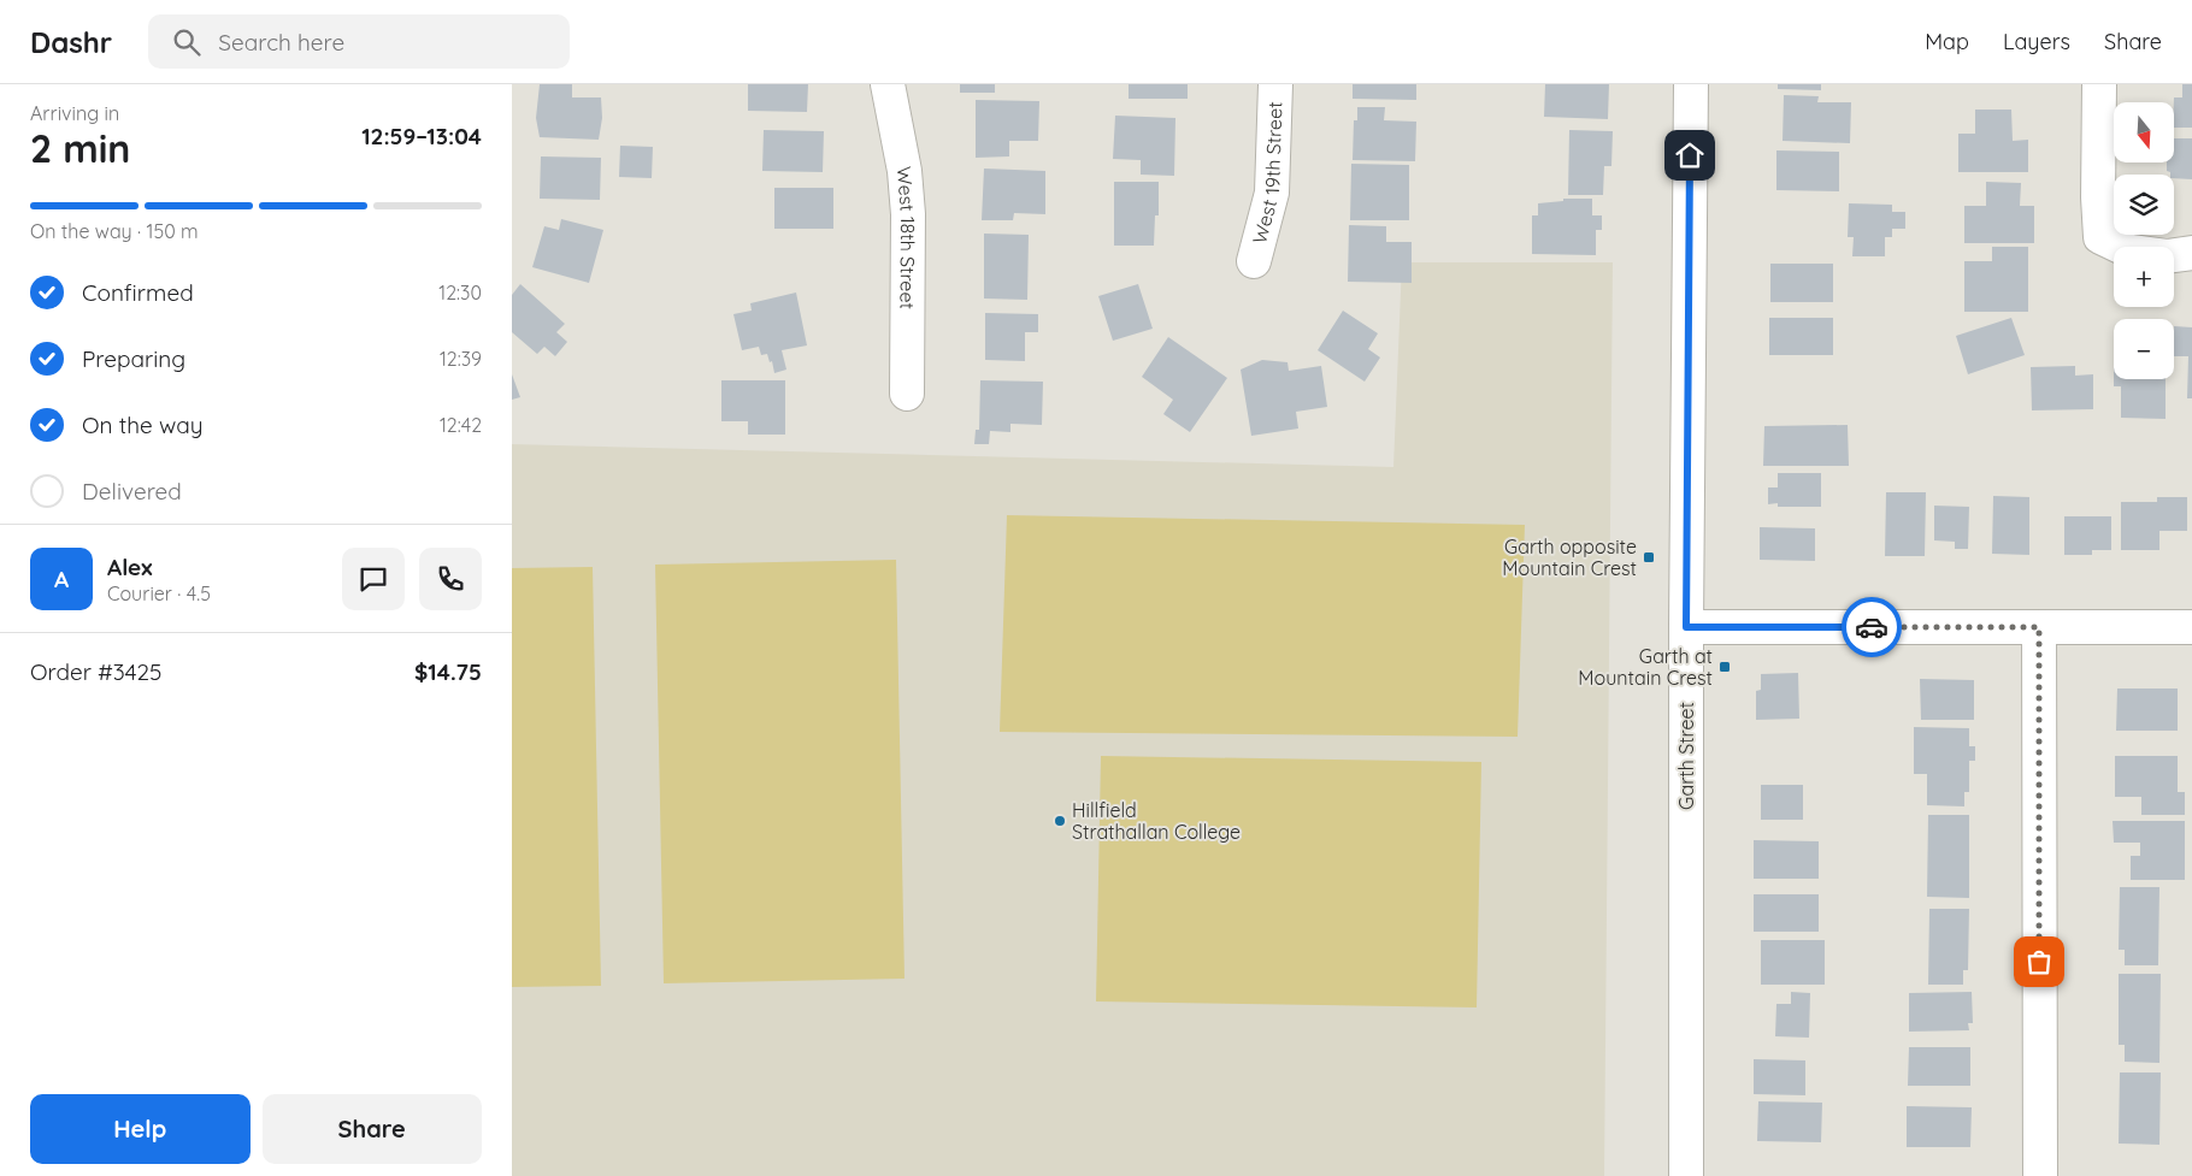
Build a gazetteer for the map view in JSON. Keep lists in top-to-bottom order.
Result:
{
  "streets": {
    "street": ["West 19th Street", "West 18th Street", "Garth Street"]
  },
  "places": {
    "transit": ["Garth opposite Mountain Crest", "Garth at Mountain Crest"],
    "other": ["Hillfield Strathallan College"]
  },
  "north": "bottom",
  "page": {
    "header": "Dashr",
    "search": "Search here",
    "nav": ["Map", "Layers", "Share"],
    "heading": ["2 min", "Arriving in", "12:59–13:04"],
    "panel": [
      "Alex",
      "Courier · 4.5",
      "Order #3425",
      "$14.75"
    ],
    "map_buttons": ["+", "−"],
    "bar": "On the way · 150 m",
    "list": [
      ["Confirmed", "12:30"],
      ["Preparing", "12:39"],
      ["On the way", "12:42"],
      "Delivered"
    ],
    "round": "A",
    "buttons": ["Help", "Share"]
  }
}
